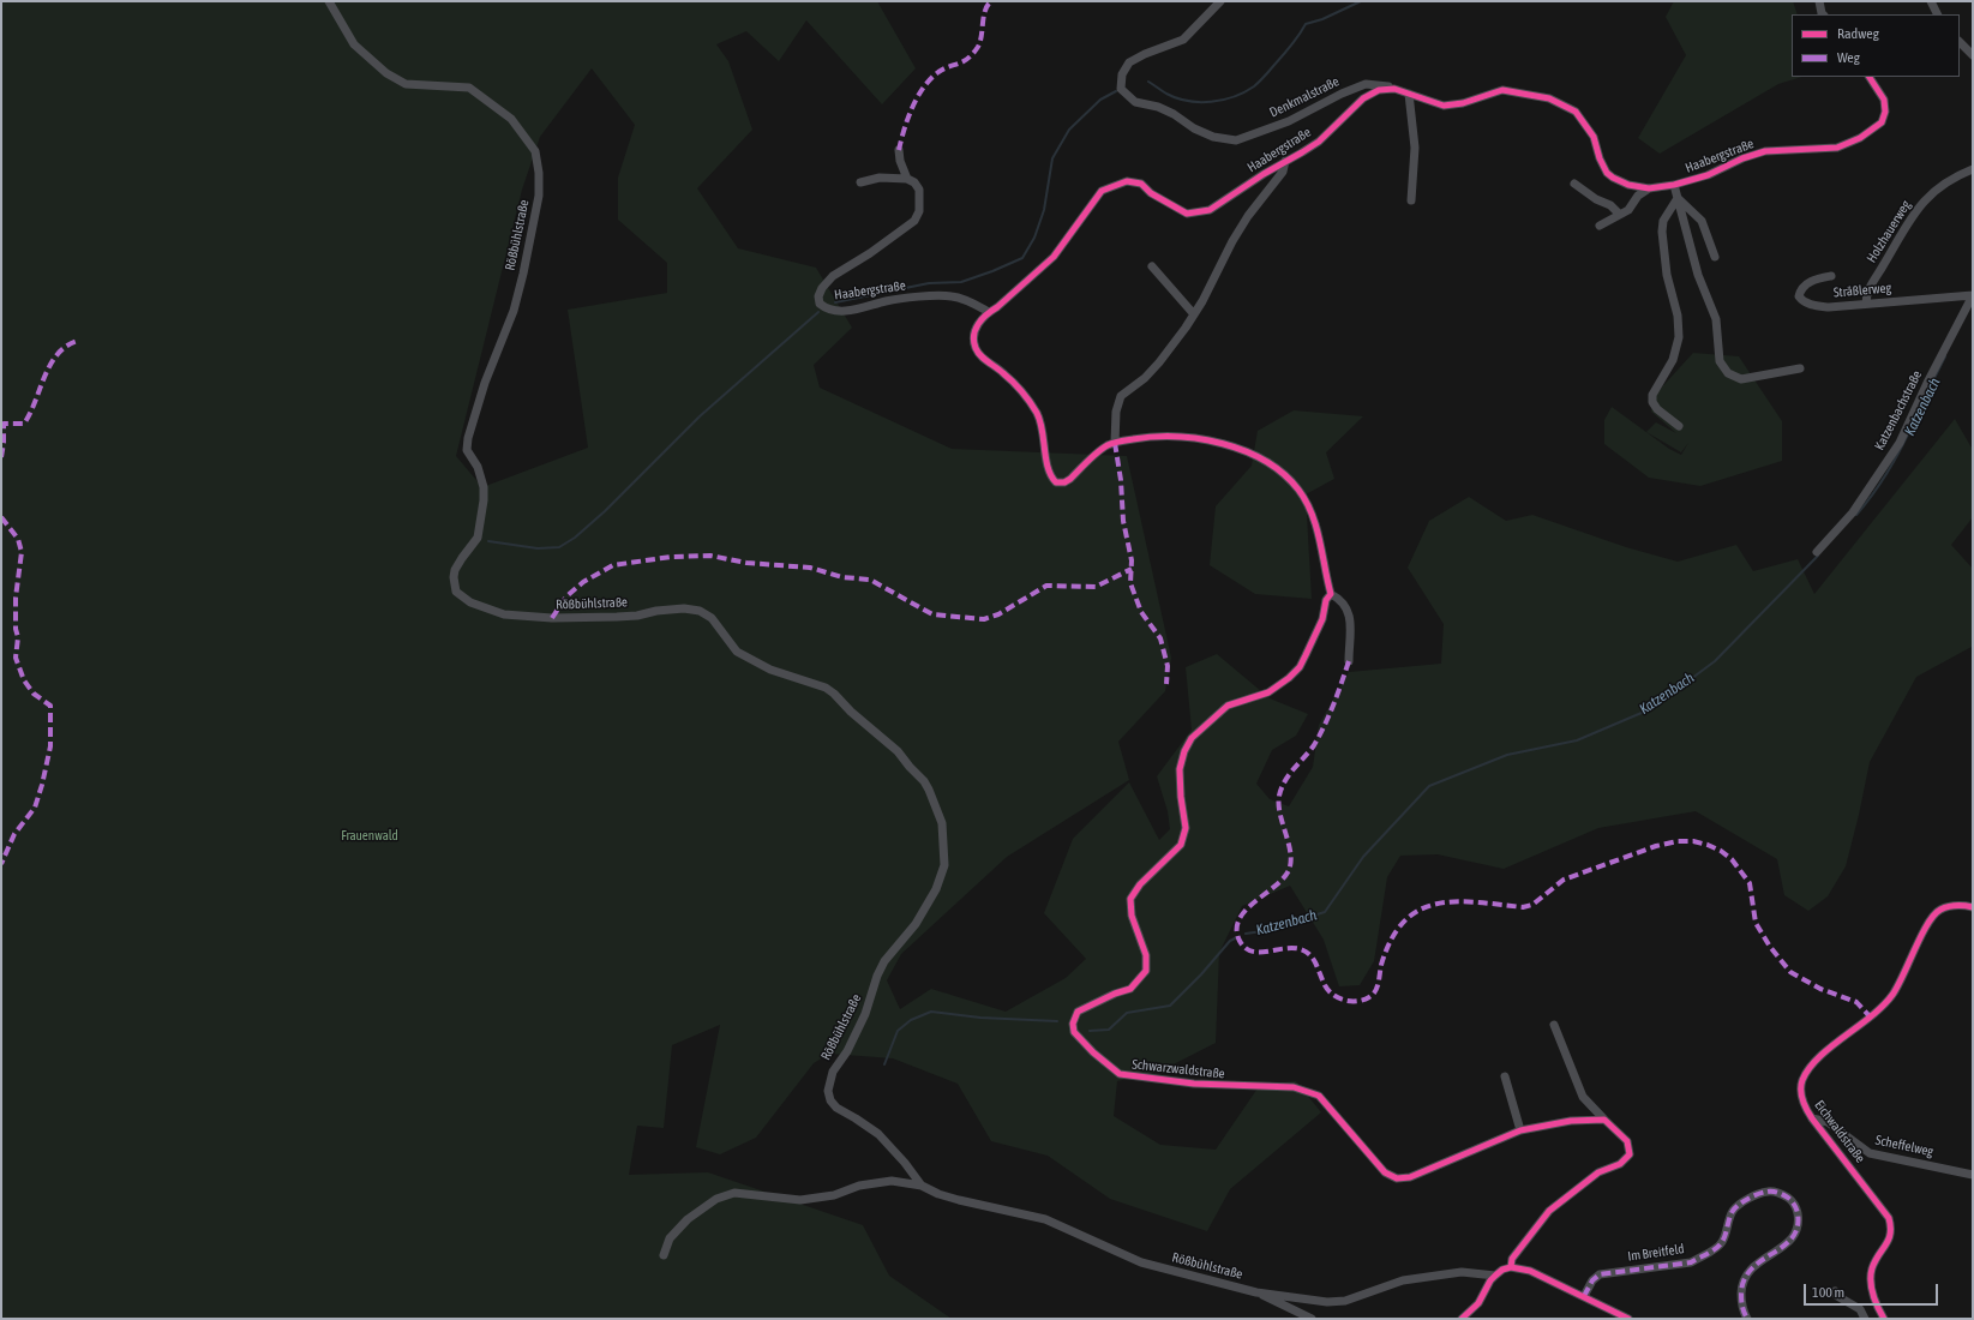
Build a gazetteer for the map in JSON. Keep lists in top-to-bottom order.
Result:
{
  "streets": {
    "street": [
      "Denkmalstraße",
      "Haabergstraße",
      "Holzhauerweg",
      "Rößbühlstraße",
      "Sträßlerweg",
      "Katzenbachstraße",
      "Schwarzwaldstraße",
      "Eichwaldstraße",
      "Scheffelweg",
      "Im Breitfeld"
    ]
  },
  "crossings": [
    ["Denkmalstraße", "Haabergstraße"],
    ["Holzhauerweg", "Sträßlerweg"],
    ["Sträßlerweg", "Katzenbachstraße"],
    ["Eichwaldstraße", "Scheffelweg"]
  ],
  "water": ["Katzenbach"],
  "parks": ["Frauenwald"],
  "legend": ["Radweg", "Weg"],
  "scale_bar": "100 m"
}
